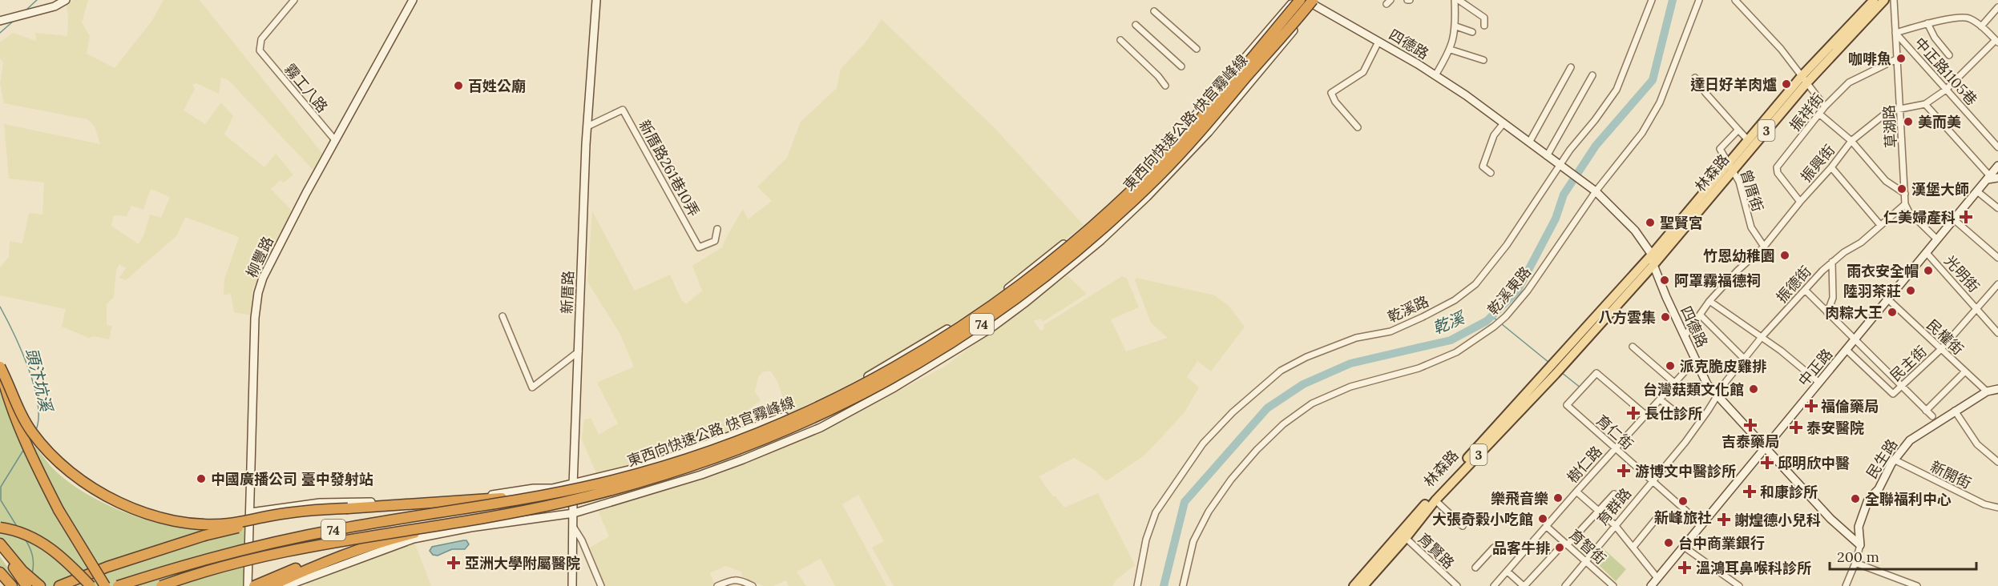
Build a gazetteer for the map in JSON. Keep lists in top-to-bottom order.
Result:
{
  "streets": {
    "highway": ["東西向快速公路 快官霧峰線", "74"],
    "main road": ["3", "林森路"],
    "street": [
      "四德路",
      "中正路1105巷",
      "霧工八路",
      "振祥街",
      "草湖路",
      "振興街",
      "新厝路261巷10弄",
      "曾厝街",
      "柳豐路",
      "光明街",
      "振德街",
      "乾溪東路",
      "新厝路",
      "乾溪路",
      "民權街",
      "民主街",
      "中正路",
      "育仁街",
      "民生路",
      "樹仁路",
      "新開街",
      "育群路",
      "育智街",
      "育賢路"
    ]
  },
  "crossings": [
    ["四德路", "東西向快速公路 快官霧峰線"],
    ["四德路", "振興街"],
    ["四德路", "林森路"],
    ["四德路", "振德街"],
    ["四德路", "乾溪東路"],
    ["四德路", "乾溪路"],
    ["四德路", "中正路"],
    ["四德路", "民生路"],
    ["四德路", "樹仁路"],
    ["四德路", "育群路"],
    ["中正路1105巷", "草湖路"],
    ["中正路1105巷", "振興街"],
    ["霧工八路", "柳豐路"],
    ["振祥街", "草湖路"],
    ["振祥街", "振興街"],
    ["東西向快速公路 快官霧峰線", "74"],
    ["草湖路", "振興街"],
    ["草湖路", "振德街"],
    ["3", "林森路"],
    ["振興街", "曾厝街"],
    ["新厝路261巷10弄", "新厝路"],
    ["林森路", "曾厝街"],
    ["林森路", "育賢路"],
    ["光明街", "民主街"],
    ["光明街", "中正路"],
    ["振德街", "育群路"],
    ["民權街", "民主街"],
    ["民權街", "中正路"],
    ["民權街", "民生路"],
    ["民主街", "中正路"],
    ["中正路", "育仁街"],
    ["育仁街", "樹仁路"],
    ["育仁街", "育群路"],
    ["民生路", "新開街"],
    ["樹仁路", "育智街"],
    ["育群路", "育智街"]
  ],
  "water": ["乾溪", "頭汴坑溪"],
  "places": {
    "other": [
      "咖啡魚",
      "達日好羊肉爐",
      "百姓公廟",
      "美而美",
      "漢堡大師",
      "聖賢宮",
      "竹恩幼稚園",
      "雨衣安全帽",
      "阿罩霧福德祠",
      "陸羽茶莊",
      "肉粽大王",
      "八方雲集",
      "派克脆皮雞排",
      "台灣菇類文化館",
      "中國廣播公司 臺中發射站",
      "樂飛音樂",
      "全聯福利中心",
      "新峰旅社",
      "大張奇榖小吃館",
      "台中商業銀行",
      "品客牛排"
    ],
    "health": [
      "仁美婦產科",
      "福倫藥局",
      "長仕診所",
      "吉泰藥局",
      "泰安醫院",
      "邱明欣中醫",
      "游博文中醫診所",
      "和康診所",
      "謝煌德小兒科",
      "亞洲大學附屬醫院",
      "溫鴻耳鼻喉科診所"
    ]
  },
  "scale_bar": "200 m"
}
